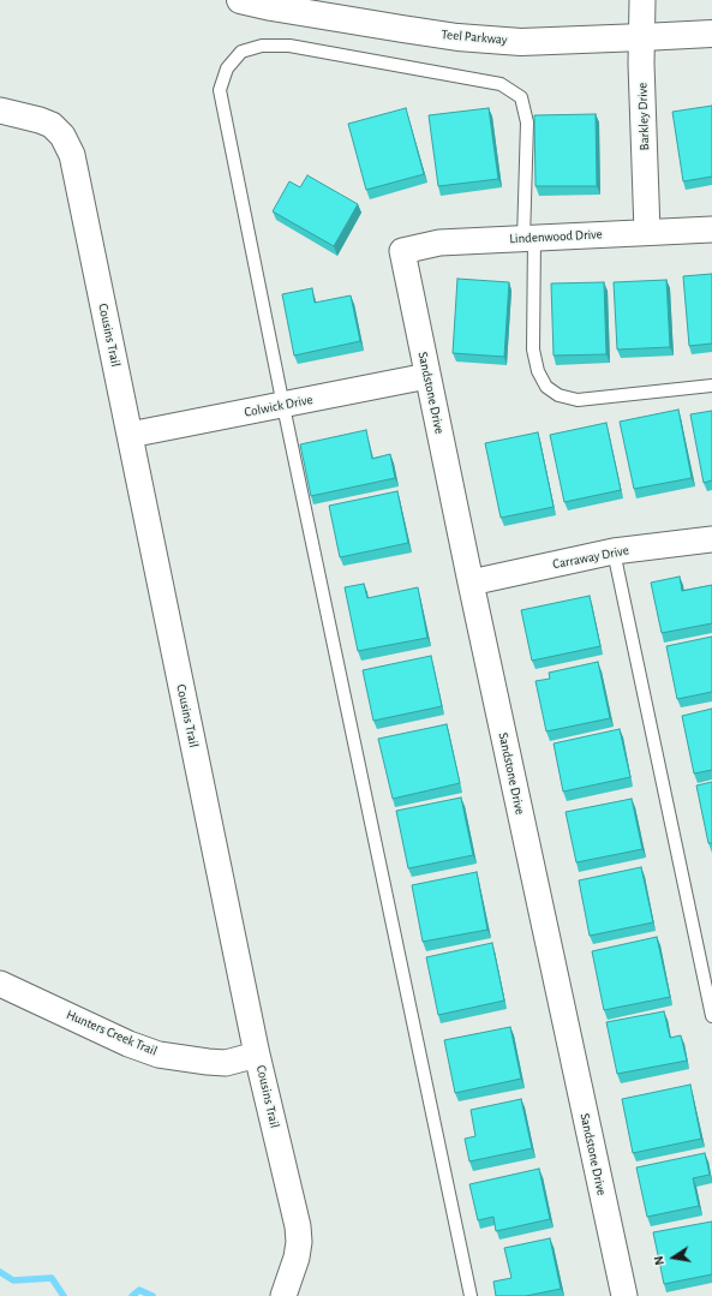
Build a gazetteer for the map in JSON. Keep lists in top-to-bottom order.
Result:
{
  "streets": {
    "street": [
      "Teel Parkway",
      "Barkley Drive",
      "Lindenwood Drive",
      "Cousins Trail",
      "Sandstone Drive",
      "Colwick Drive",
      "Carraway Drive",
      "Hunters Creek Trail"
    ]
  },
  "crossings": [
    ["Teel Parkway", "Barkley Drive"],
    ["Barkley Drive", "Lindenwood Drive"],
    ["Lindenwood Drive", "Sandstone Drive"],
    ["Cousins Trail", "Colwick Drive"],
    ["Cousins Trail", "Hunters Creek Trail"],
    ["Sandstone Drive", "Colwick Drive"],
    ["Sandstone Drive", "Carraway Drive"]
  ],
  "north": "left"
}
